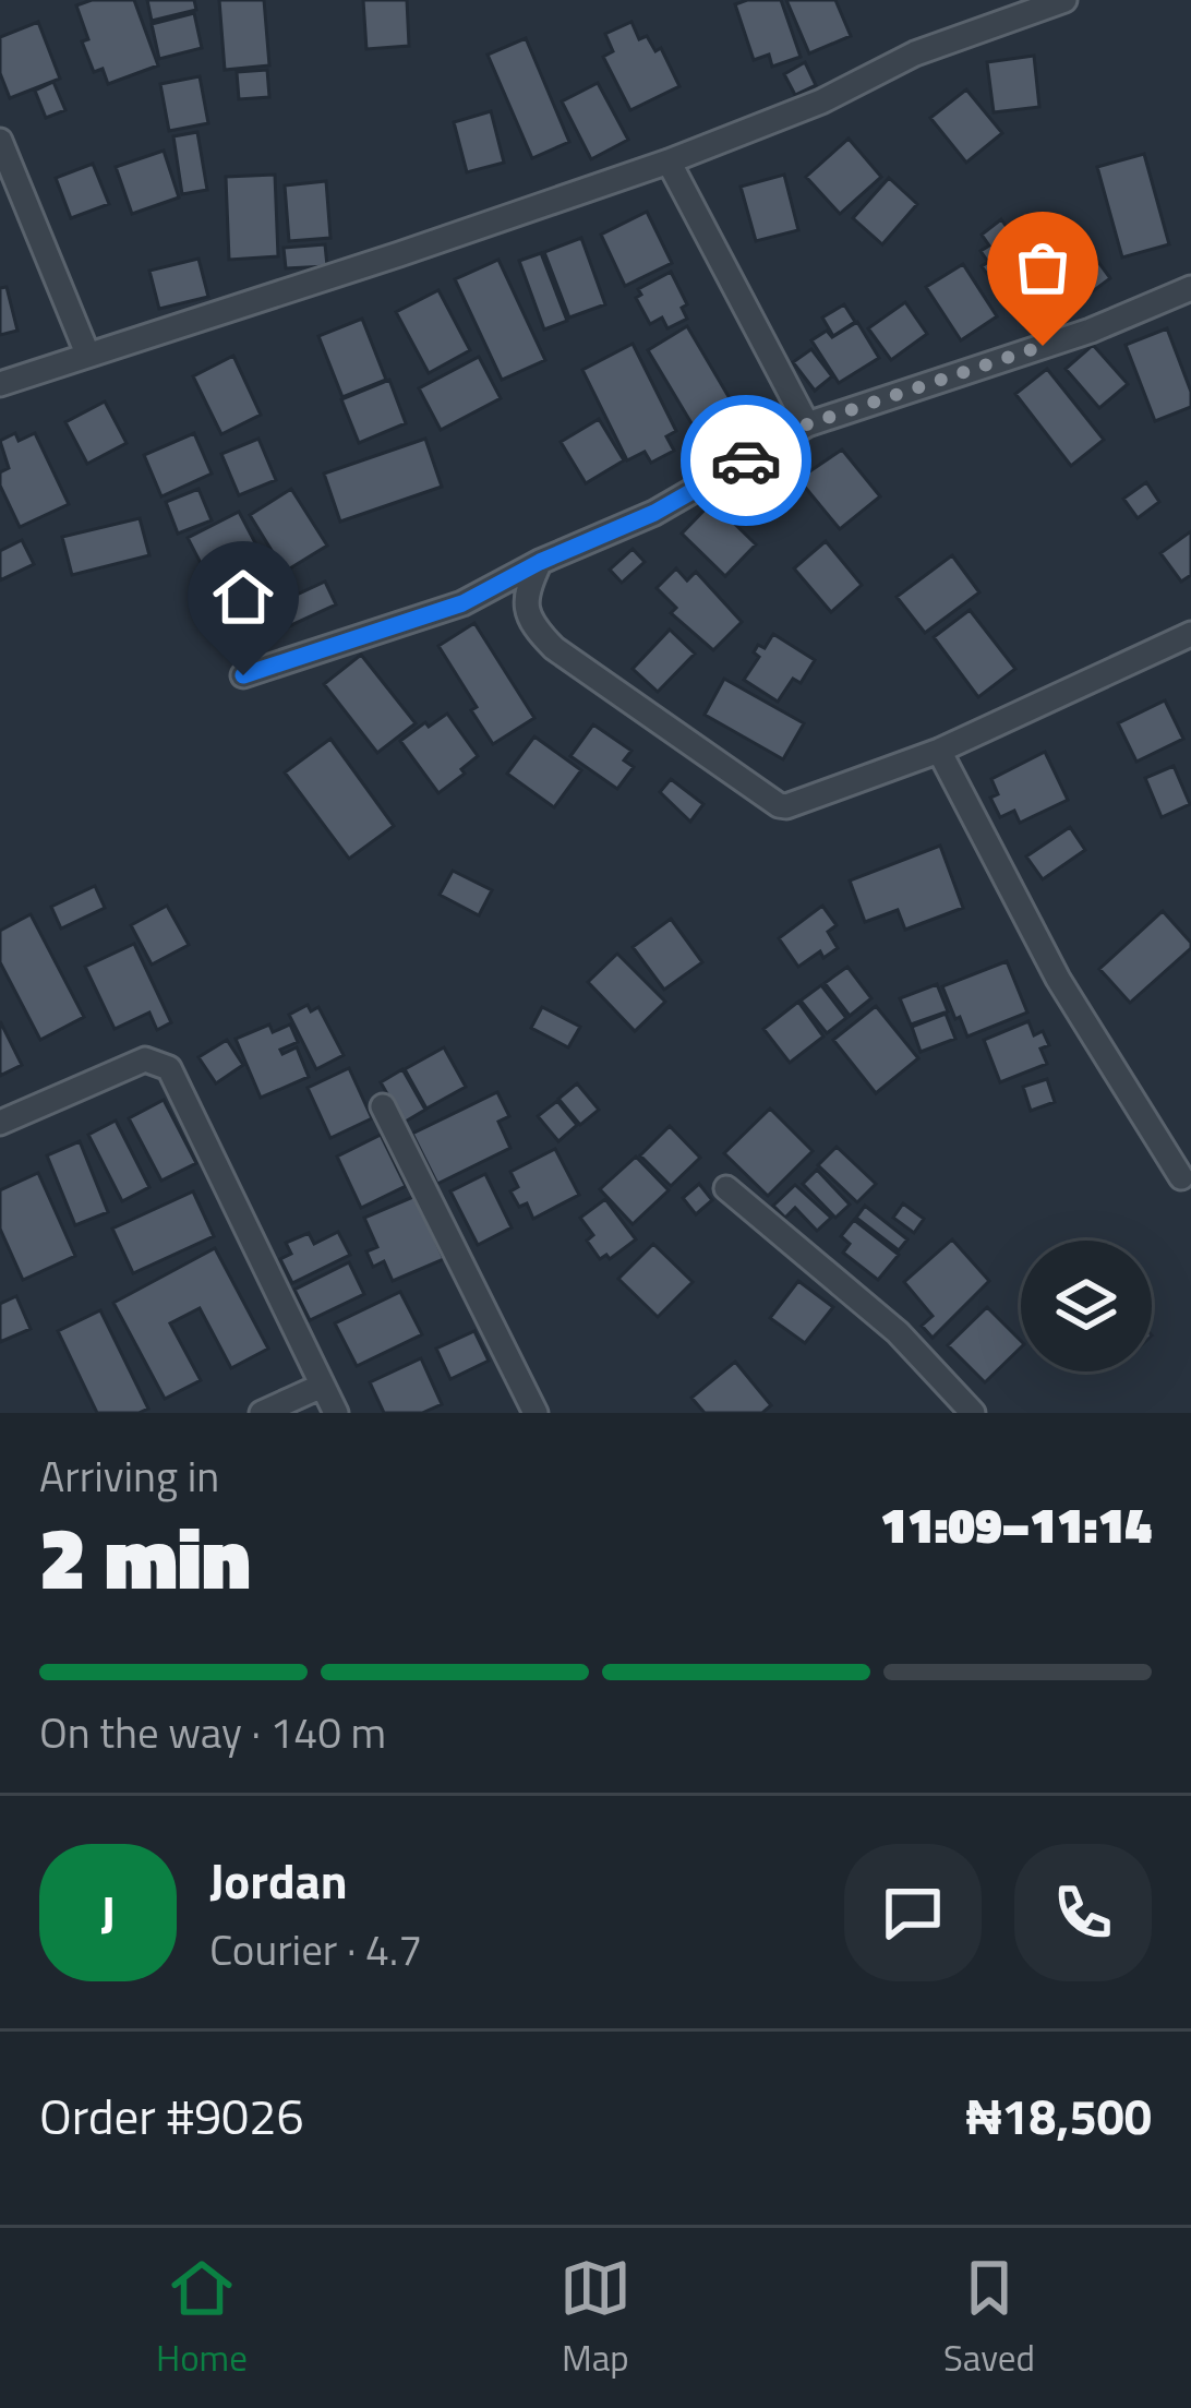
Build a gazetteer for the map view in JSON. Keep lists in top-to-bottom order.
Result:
{
  "page": {
    "heading": ["2 min", "Arriving in", "11:09–11:14"],
    "panel": [
      "Jordan",
      "Courier · 4.7",
      "Order #9026",
      "₦18,500"
    ],
    "bar": "On the way · 140 m",
    "round": "J",
    "tabs": ["Home", "Map", "Saved"]
  }
}
